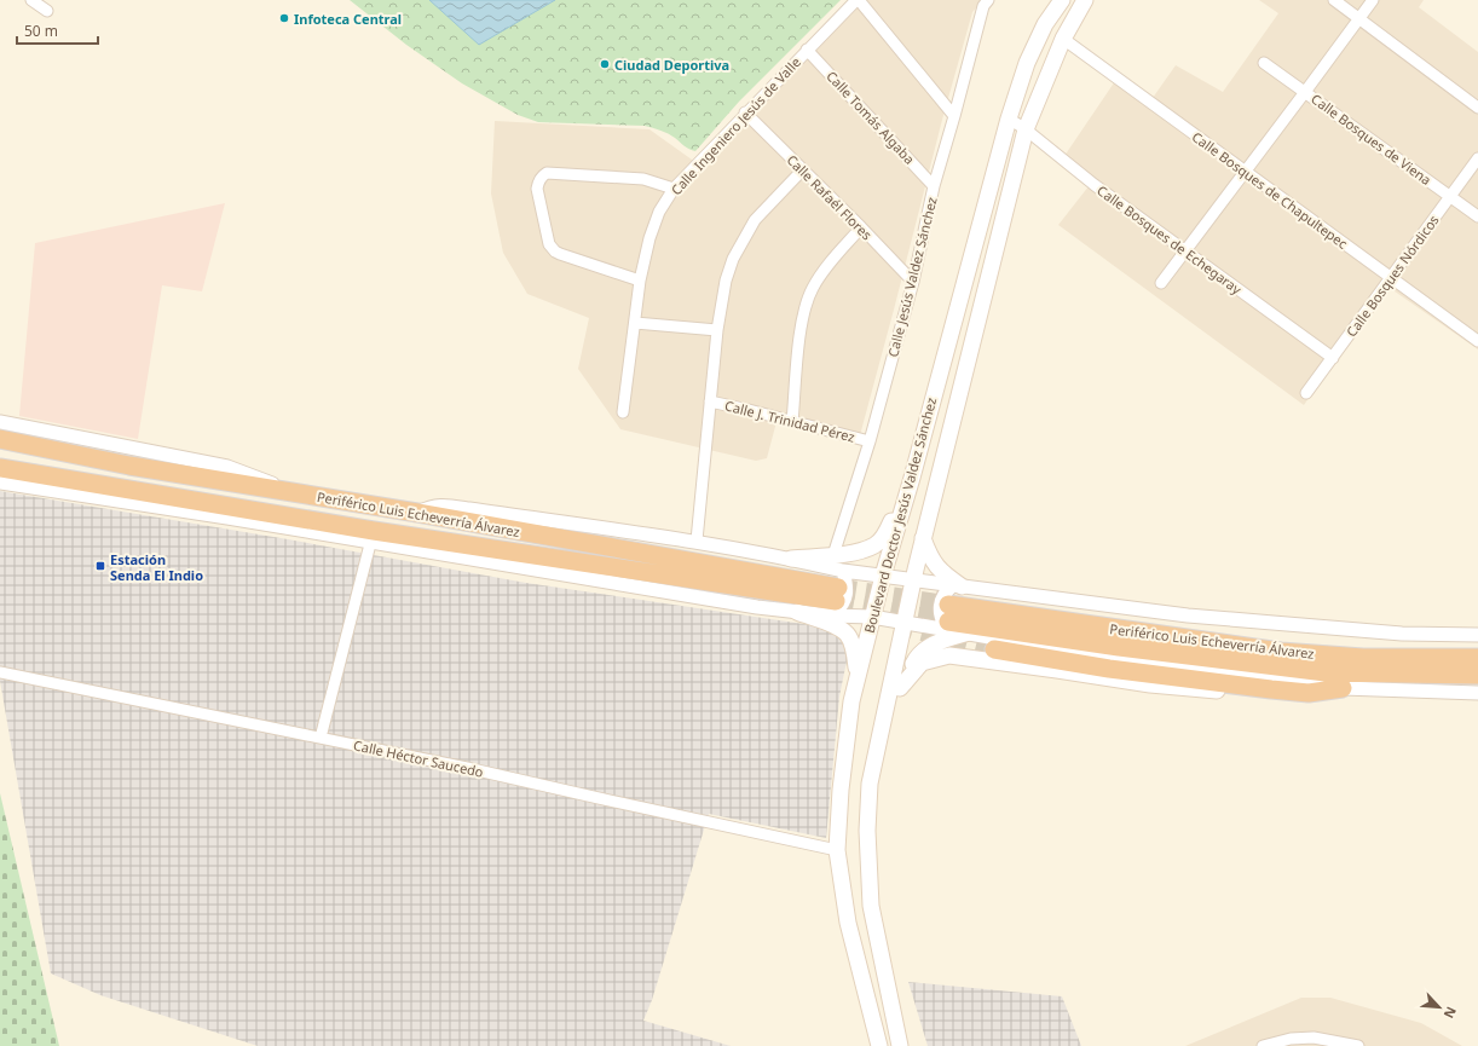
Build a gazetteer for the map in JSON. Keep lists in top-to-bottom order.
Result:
{
  "streets": {
    "highway": ["Periférico Luis Echeverría Álvarez"],
    "main road": ["Boulevard Doctor Jesús Valdez Sánchez"],
    "street": [
      "Calle Tomás Algaba",
      "Calle Ingeniero Jesús de Valle",
      "Calle Bosques de Viena",
      "Calle Bosques de Chapultepec",
      "Calle Rafaél Flores",
      "Calle Bosques de Echegaray",
      "Calle Bosques Nórdicos",
      "Calle Jesús Valdez Sánchez",
      "Calle J. Trinidad Pérez",
      "Calle Héctor Saucedo"
    ]
  },
  "crossings": [
    ["Calle Tomás Algaba", "Calle Ingeniero Jesús de Valle"],
    ["Calle Tomás Algaba", "Calle Jesús Valdez Sánchez"],
    ["Calle Ingeniero Jesús de Valle", "Calle Rafaél Flores"],
    ["Calle Bosques de Viena", "Calle Bosques Nórdicos"],
    ["Calle Bosques de Chapultepec", "Calle Bosques Nórdicos"],
    ["Calle Bosques de Chapultepec", "Boulevard Doctor Jesús Valdez Sánchez"],
    ["Calle Rafaél Flores", "Calle Jesús Valdez Sánchez"],
    ["Calle Bosques de Echegaray", "Calle Bosques Nórdicos"],
    ["Calle Bosques de Echegaray", "Boulevard Doctor Jesús Valdez Sánchez"],
    ["Calle Jesús Valdez Sánchez", "Calle J. Trinidad Pérez"],
    ["Boulevard Doctor Jesús Valdez Sánchez", "Calle Héctor Saucedo"]
  ],
  "places": {
    "other": ["Infoteca Central", "Ciudad Deportiva"],
    "transit": ["Estación Senda El Indio"]
  },
  "scale_bar": "50 m",
  "north": "bottom right"
}
